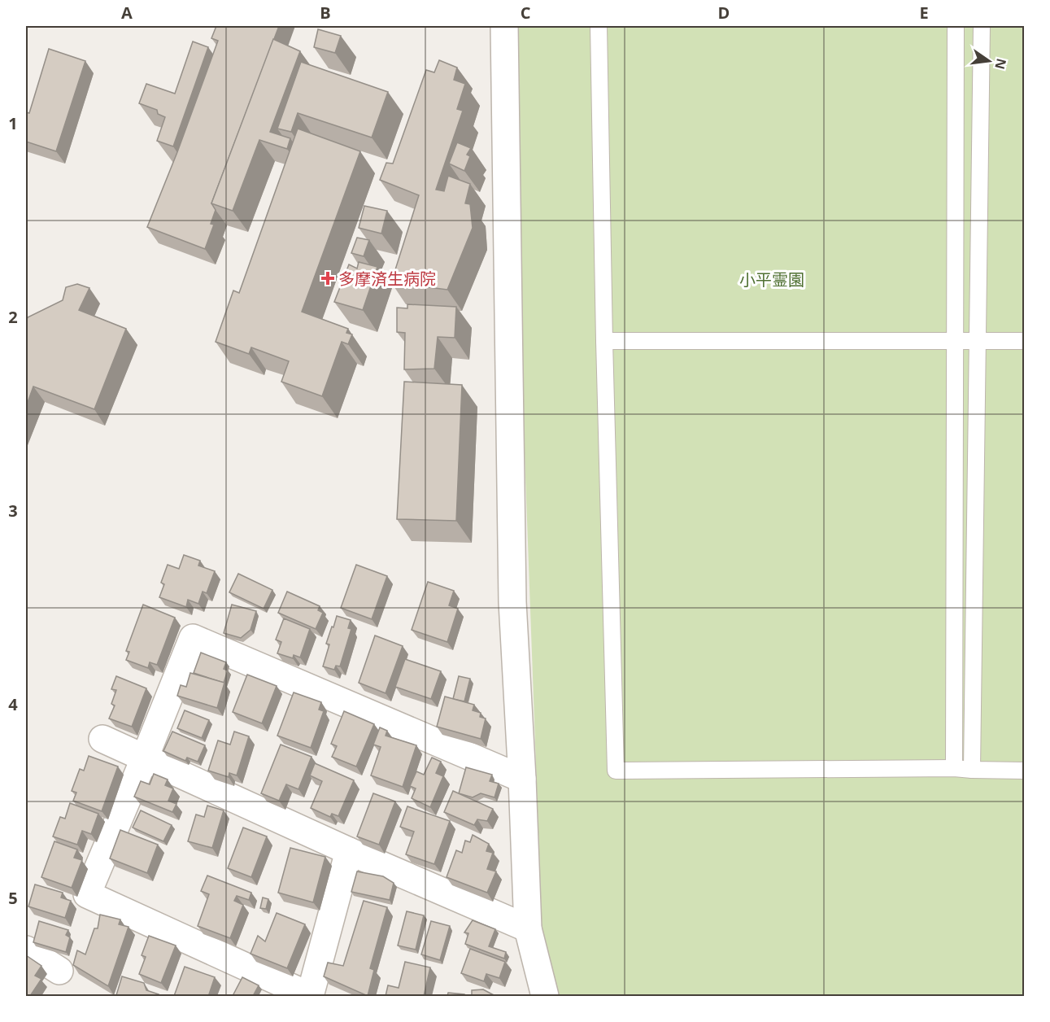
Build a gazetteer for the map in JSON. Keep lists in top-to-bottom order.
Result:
{
  "parks": ["小平霊園"],
  "places": {
    "health": ["多摩済生病院"]
  },
  "north": "right",
  "grid": {
    "columns": [
      "A",
      "B",
      "C",
      "D",
      "E"
    ],
    "rows": [
      "1",
      "2",
      "3",
      "4",
      "5"
    ]
  }
}
